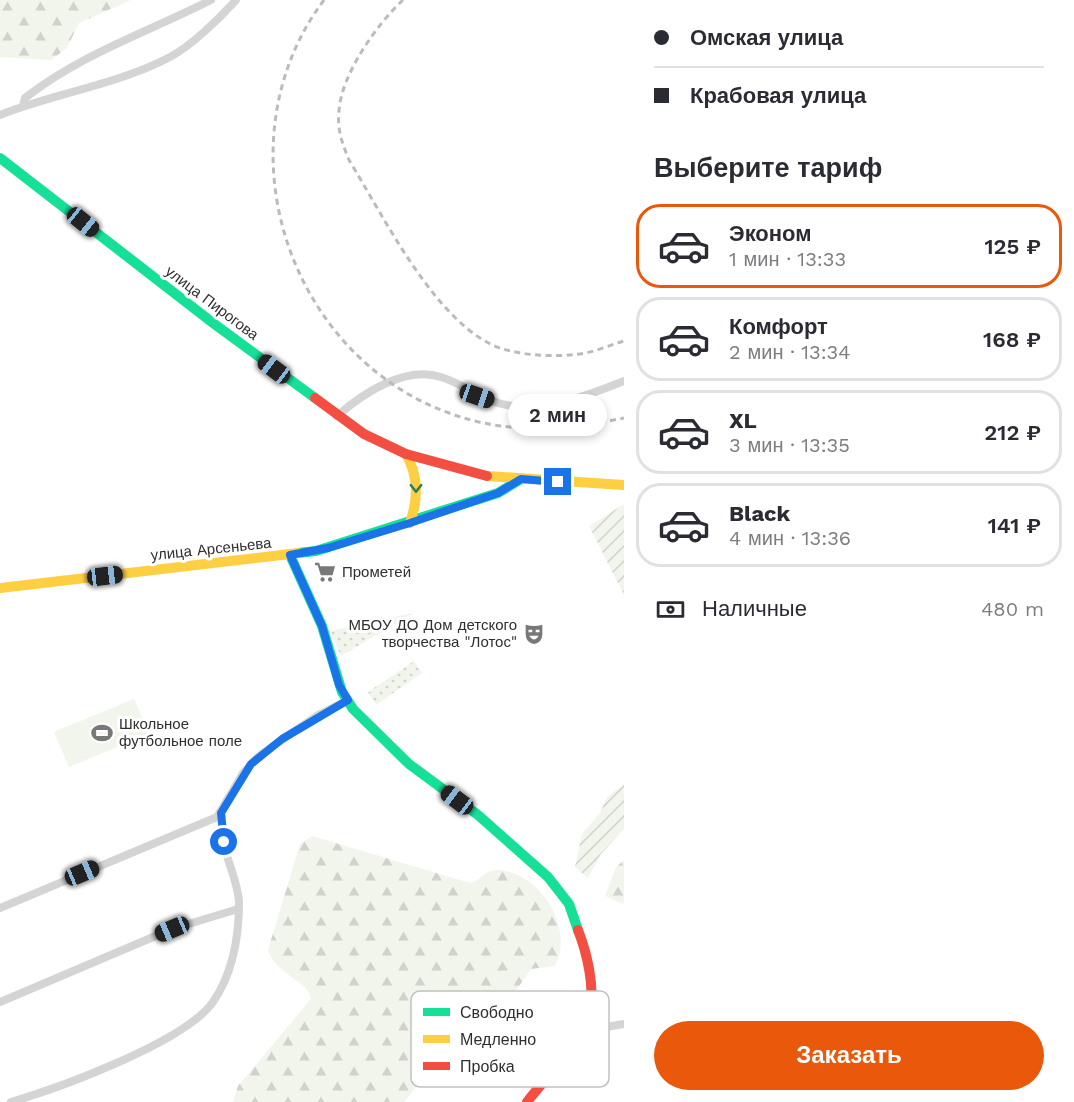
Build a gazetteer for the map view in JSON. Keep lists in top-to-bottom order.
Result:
{
  "streets": {
    "main road": ["улица Пирогова", "улица Арсеньева"]
  },
  "crossings": [
    ["улица Пирогова", "улица Арсеньева"]
  ],
  "places": {
    "supermarket": ["Прометей"],
    "theatre": ["МБОУ ДО Дом детского творчества \"Лотос\""],
    "sports": ["Школьное футбольное поле"]
  },
  "legend": ["Свободно", "Медленно", "Пробка"],
  "page": {
    "banner": ["Омская улица", "Крабовая улица"],
    "heading": "Выберите тариф",
    "list": [
      {
        "name": "Эконом",
        "note": "1 мин · 13:33",
        "value": "125 ₽"
      },
      {
        "name": "Комфорт",
        "note": "2 мин · 13:34",
        "value": "168 ₽"
      },
      {
        "name": "XL",
        "note": "3 мин · 13:35",
        "value": "212 ₽"
      },
      {
        "name": "Black",
        "note": "4 мин · 13:36",
        "value": "141 ₽"
      }
    ],
    "bubble": "2 мин",
    "pay": ["Наличные", "480 m"],
    "buttons": "Заказать"
  }
}
